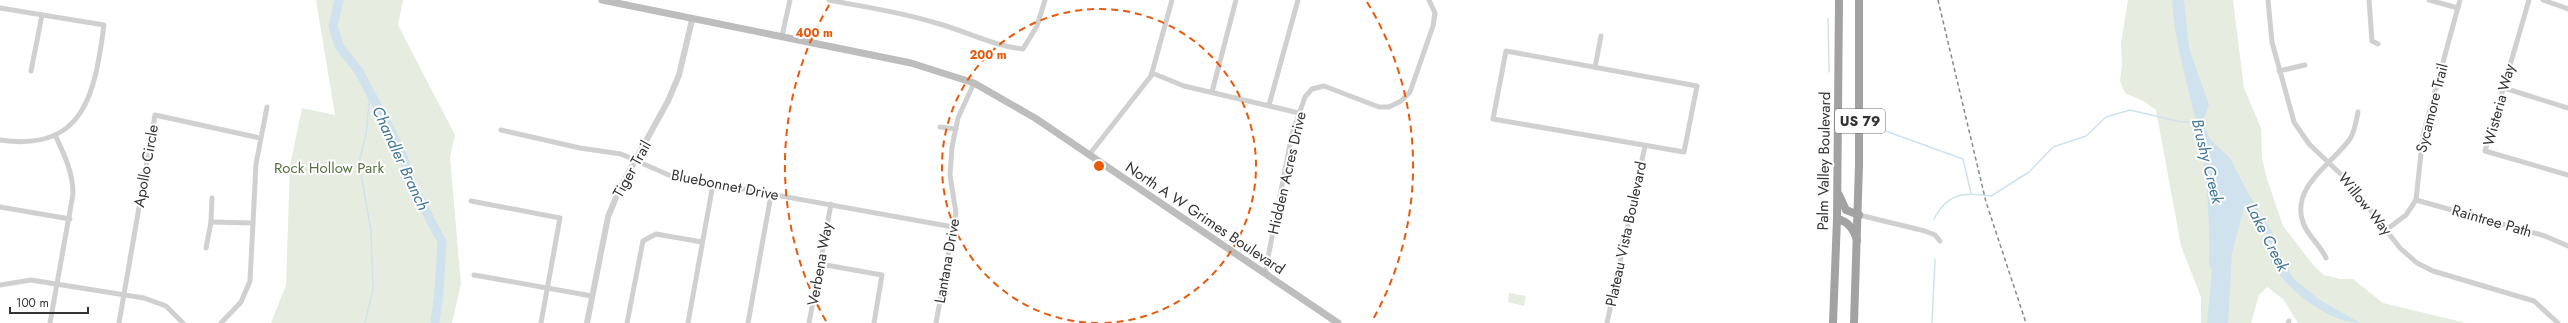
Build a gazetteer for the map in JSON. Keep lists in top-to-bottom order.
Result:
{
  "streets": {
    "highway": ["US 79", "Palm Valley Boulevard"],
    "main road": ["North A W Grimes Boulevard"],
    "street": [
      "Wisteria Way",
      "Sycamore Trail",
      "Apollo Circle",
      "Tiger Trail",
      "Hidden Acres Drive",
      "Bluebonnet Drive",
      "Willow Way",
      "Raintree Path",
      "Plateau Vista Boulevard",
      "Lantana Drive",
      "Verbena Way"
    ]
  },
  "crossings": [
    ["Sycamore Trail", "Willow Way"],
    ["Sycamore Trail", "Raintree Path"],
    ["Tiger Trail", "Bluebonnet Drive"],
    ["Tiger Trail", "North A W Grimes Boulevard"],
    ["Hidden Acres Drive", "North A W Grimes Boulevard"],
    ["Bluebonnet Drive", "Lantana Drive"],
    ["Bluebonnet Drive", "Verbena Way"],
    ["North A W Grimes Boulevard", "Lantana Drive"]
  ],
  "water": ["Chandler Branch", "Brushy Creek", "Lake Creek"],
  "parks": ["Rock Hollow Park"],
  "scale_bar": "100 m",
  "rings": ["400 m", "200 m"]
}
